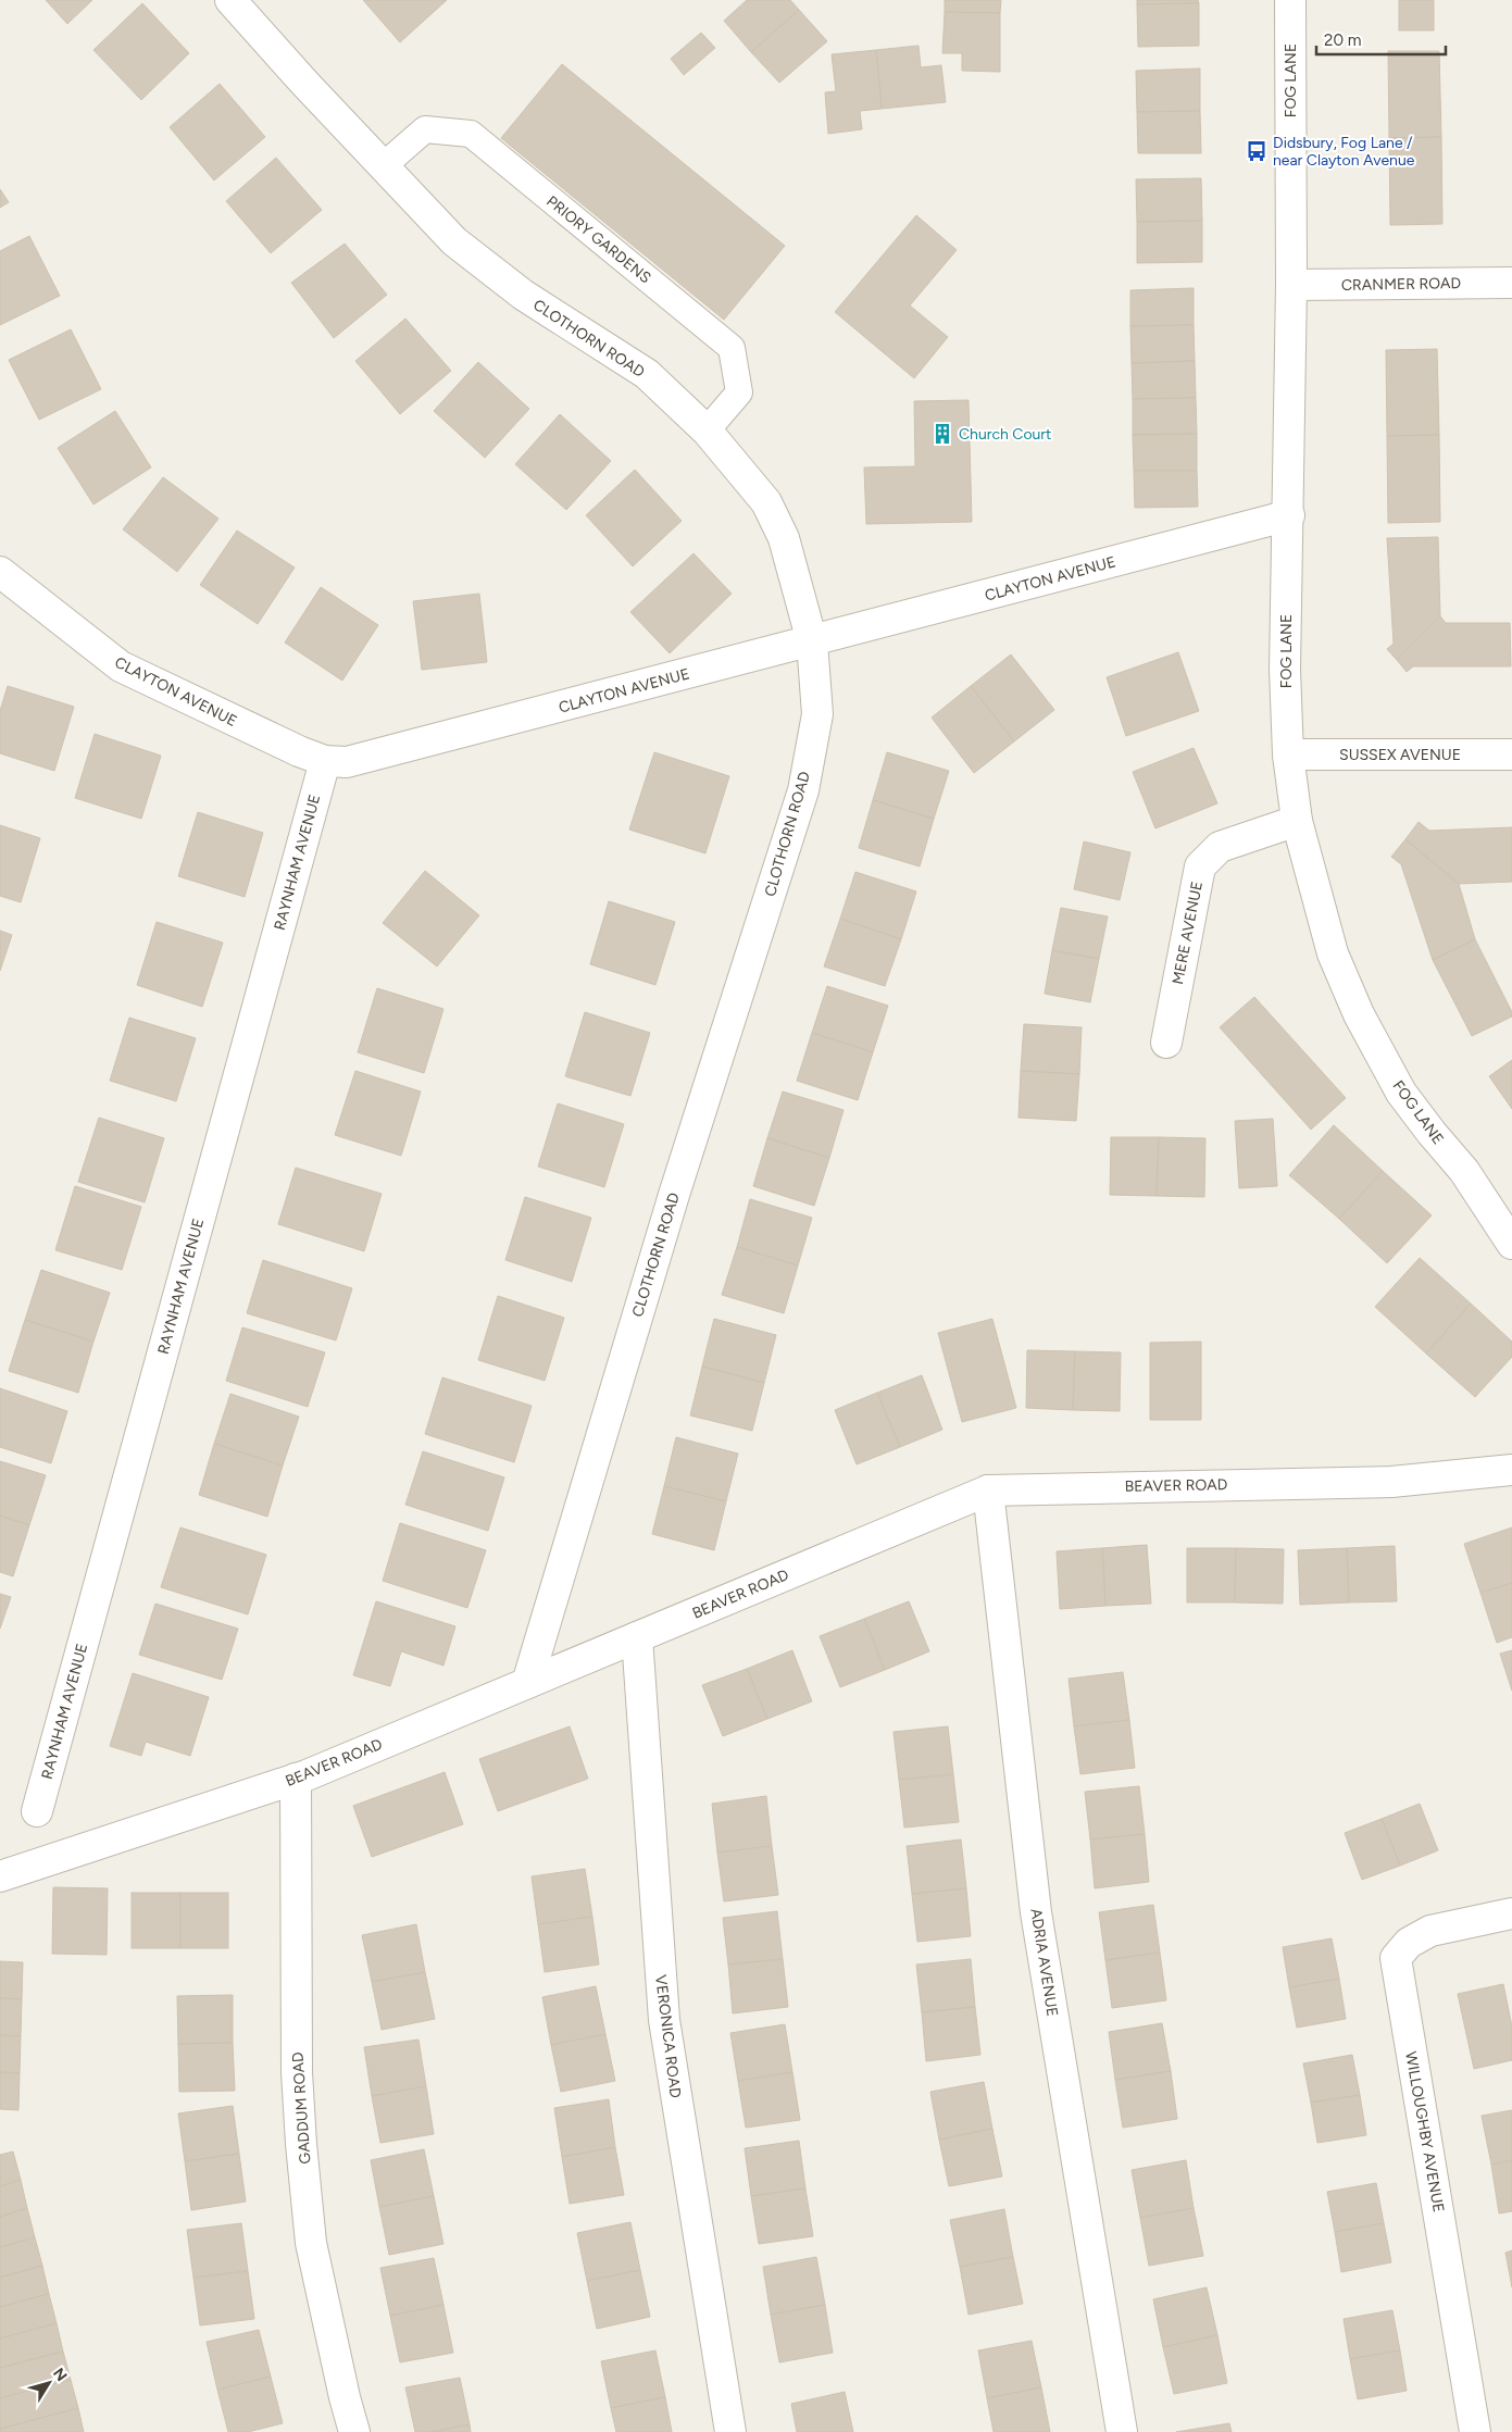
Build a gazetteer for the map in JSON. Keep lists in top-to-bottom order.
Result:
{
  "streets": {
    "street": [
      "FOG LANE",
      "CRANMER ROAD",
      "CLOTHORN ROAD",
      "CLAYTON AVENUE",
      "SUSSEX AVENUE",
      "RAYNHAM AVENUE",
      "MERE AVENUE",
      "BEAVER ROAD",
      "ADRIA AVENUE",
      "VERONICA ROAD",
      "GADDUM ROAD",
      "WILLOUGHBY AVENUE"
    ],
    "lane": ["PRIORY GARDENS"]
  },
  "crossings": [
    ["FOG LANE", "CRANMER ROAD"],
    ["FOG LANE", "CLAYTON AVENUE"],
    ["FOG LANE", "SUSSEX AVENUE"],
    ["FOG LANE", "MERE AVENUE"],
    ["PRIORY GARDENS", "CLOTHORN ROAD"],
    ["CLOTHORN ROAD", "CLAYTON AVENUE"],
    ["CLOTHORN ROAD", "BEAVER ROAD"],
    ["CLAYTON AVENUE", "RAYNHAM AVENUE"],
    ["BEAVER ROAD", "ADRIA AVENUE"],
    ["BEAVER ROAD", "VERONICA ROAD"],
    ["BEAVER ROAD", "GADDUM ROAD"]
  ],
  "places": {
    "bus stop": ["Didsbury, Fog Lane / near Clayton Avenue"],
    "building": ["Church Court"]
  },
  "scale_bar": "20 m",
  "north": "top right"
}
